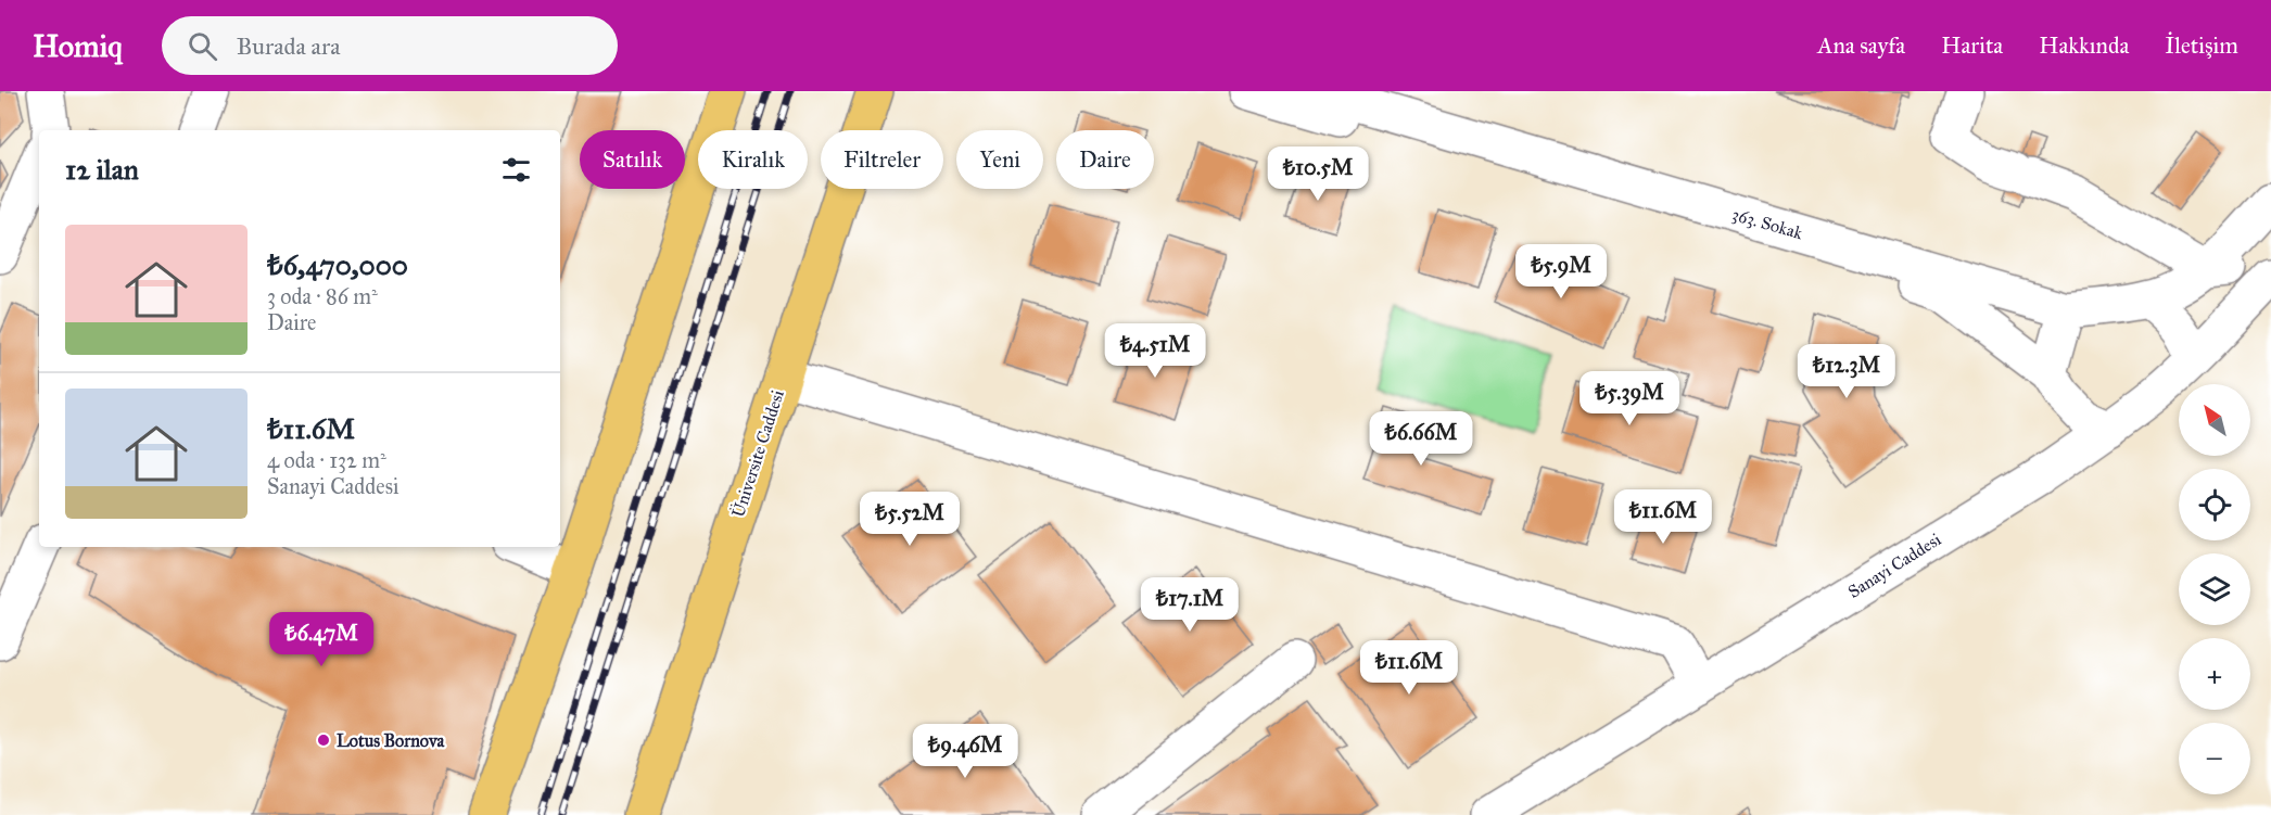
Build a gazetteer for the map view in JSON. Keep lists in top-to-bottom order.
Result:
{
  "streets": {
    "main road": ["Üniversite Caddesi"],
    "street": ["363. Sokak", "Sanayi Caddesi"]
  },
  "crossings": [
    ["363. Sokak", "Sanayi Caddesi"]
  ],
  "places": ["Lotus Bornova"],
  "north": "top left",
  "page": {
    "header": "Homiq",
    "search": "Burada ara",
    "nav": [
      "Ana sayfa",
      "Harita",
      "Hakkında",
      "İletişim"
    ],
    "chip": [
      "Satılık",
      "Kiralık",
      "Filtreler",
      "Yeni",
      "Daire"
    ],
    "heading": "12 ilan",
    "price": [
      "₺10.5M",
      "₺5.9M",
      "₺4.51M",
      "₺12.3M",
      "₺5.39M",
      "₺6.66M",
      "₺11.6M",
      "₺5.52M",
      "₺17.1M",
      "₺6.47M",
      "₺11.6M",
      "₺9.46M"
    ],
    "list": [
      {
        "name": "₺6,470,000",
        "note": "3 oda · 86 m² · Daire"
      },
      {
        "name": "₺11.6M",
        "note": "4 oda · 132 m² · Sanayi Caddesi"
      }
    ],
    "map_buttons": ["+", "−"]
  }
}
